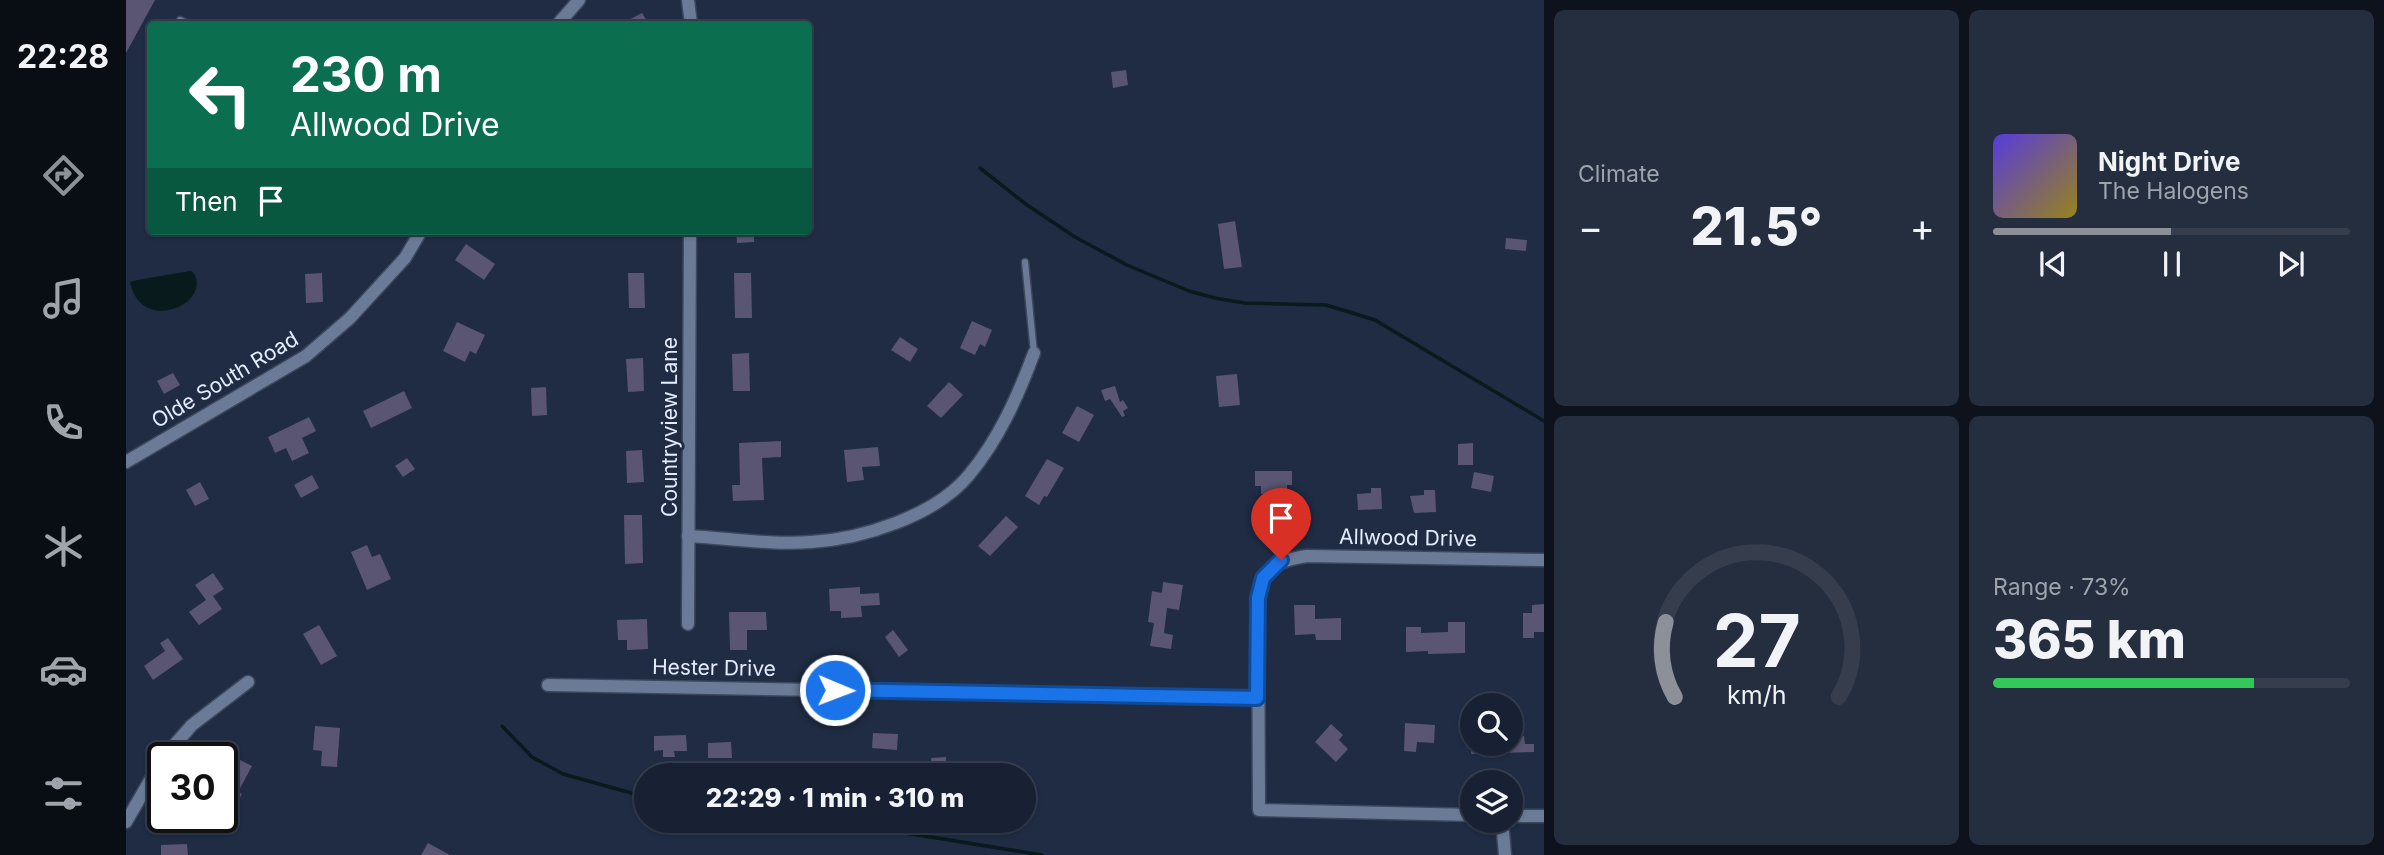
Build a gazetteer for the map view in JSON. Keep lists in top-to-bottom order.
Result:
{
  "streets": {
    "street": [
      "Olde South Road",
      "Countryview Lane",
      "Allwood Drive",
      "Hester Drive"
    ]
  },
  "crossings": [
    ["Allwood Drive", "Hester Drive"]
  ],
  "page": {
    "tabs": "22:28",
    "tile": [
      "Climate",
      ["Range · 73%", "365 km"]
    ],
    "turn": ["230 m", "Allwood Drive"],
    "song": ["Night Drive", "The Halogens"],
    "then": "Then",
    "heat": ["−", "21.5°", "+"],
    "limit": "30",
    "trip": "22:29 · 1 min · 310 m",
    "gauge": ["27", "km/h"]
  }
}
